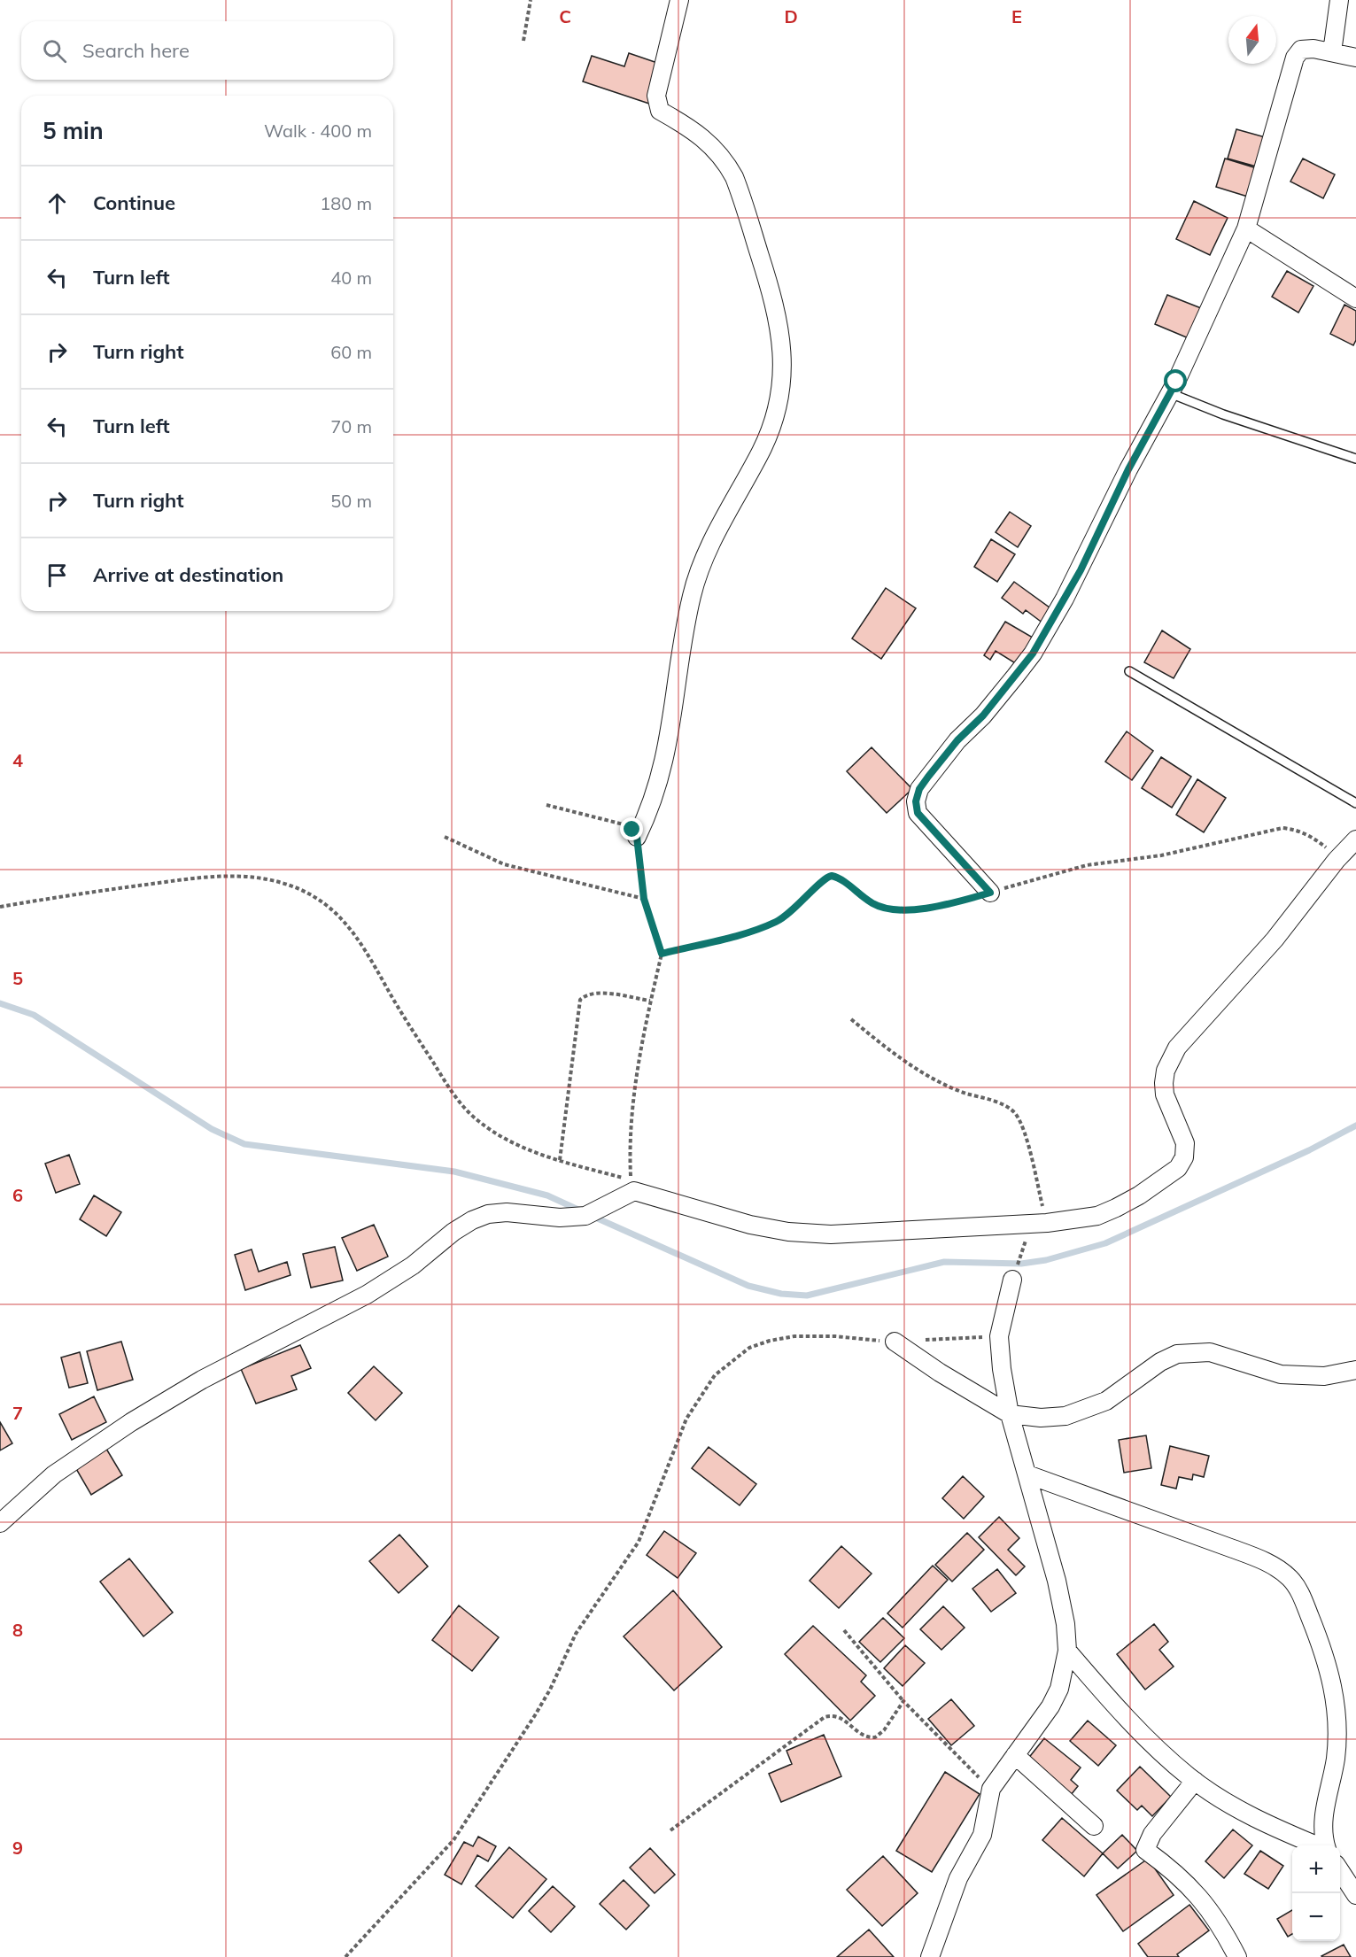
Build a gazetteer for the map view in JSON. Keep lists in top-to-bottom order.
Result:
{
  "north": "top",
  "page": {
    "search": "Search here",
    "heading": ["5 min", "Walk · 400 m"],
    "list": [
      ["Continue", "180 m"],
      ["Turn left", "40 m"],
      ["Turn right", "60 m"],
      ["Turn left", "70 m"],
      ["Turn right", "50 m"],
      "Arrive at destination"
    ],
    "map_buttons": ["+", "−"]
  },
  "grid": {
    "columns": ["C", "D", "E"],
    "rows": [
      "4",
      "5",
      "6",
      "7",
      "8",
      "9"
    ]
  }
}
